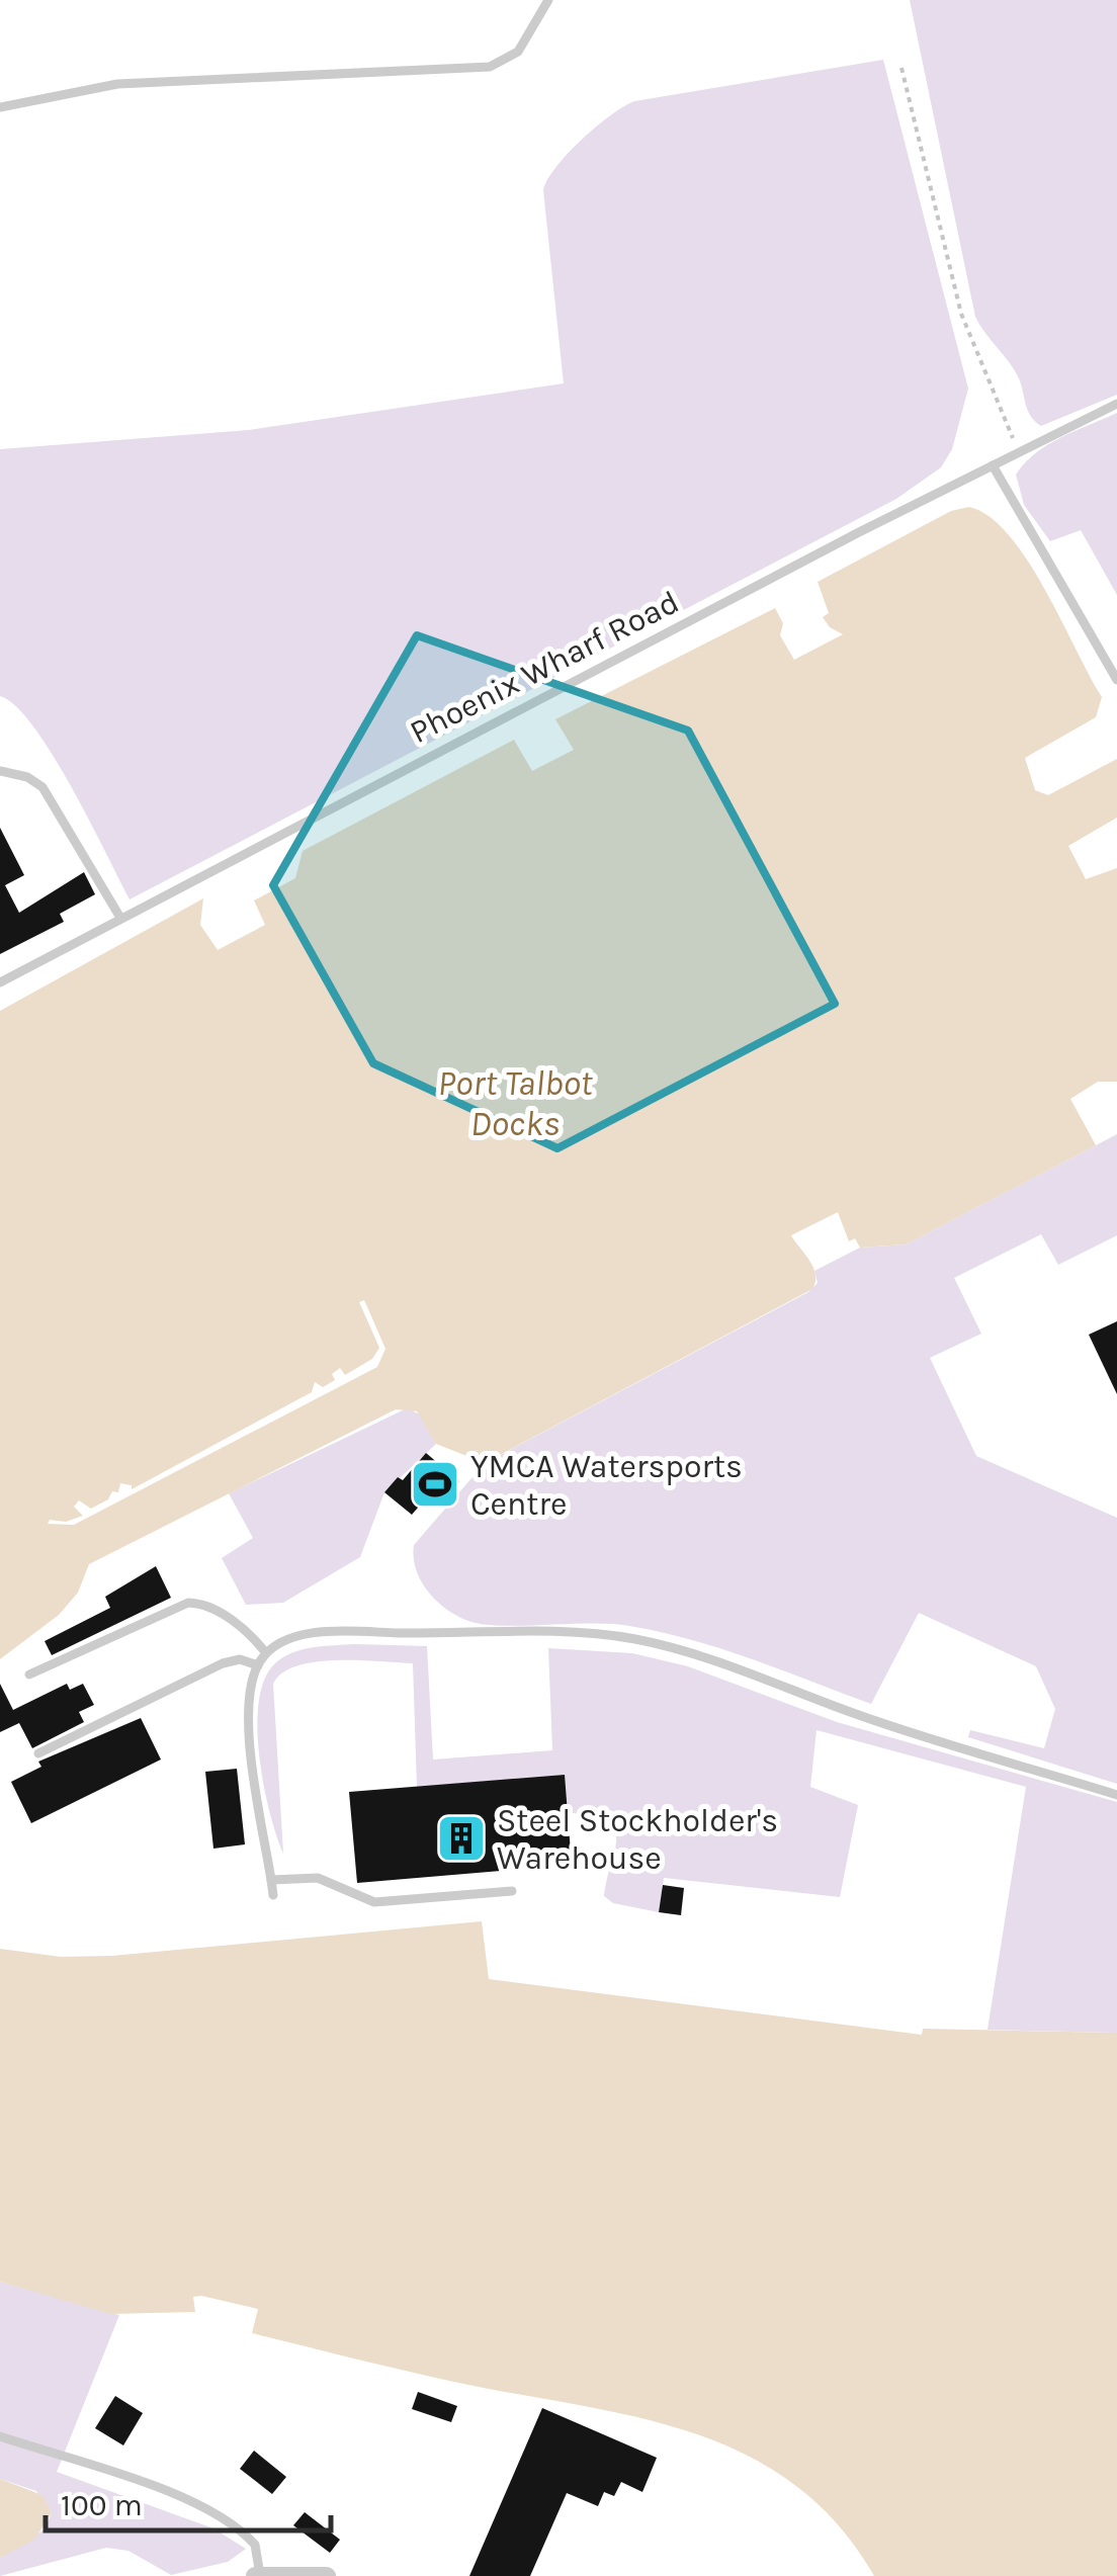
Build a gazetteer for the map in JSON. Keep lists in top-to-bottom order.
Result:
{
  "streets": {
    "lane": ["Phoenix Wharf Road"]
  },
  "water": ["Port Talbot Docks"],
  "places": {
    "sports": ["YMCA Watersports Centre"],
    "building": ["Steel Stockholder's Warehouse"]
  },
  "scale_bar": "100 m"
}
